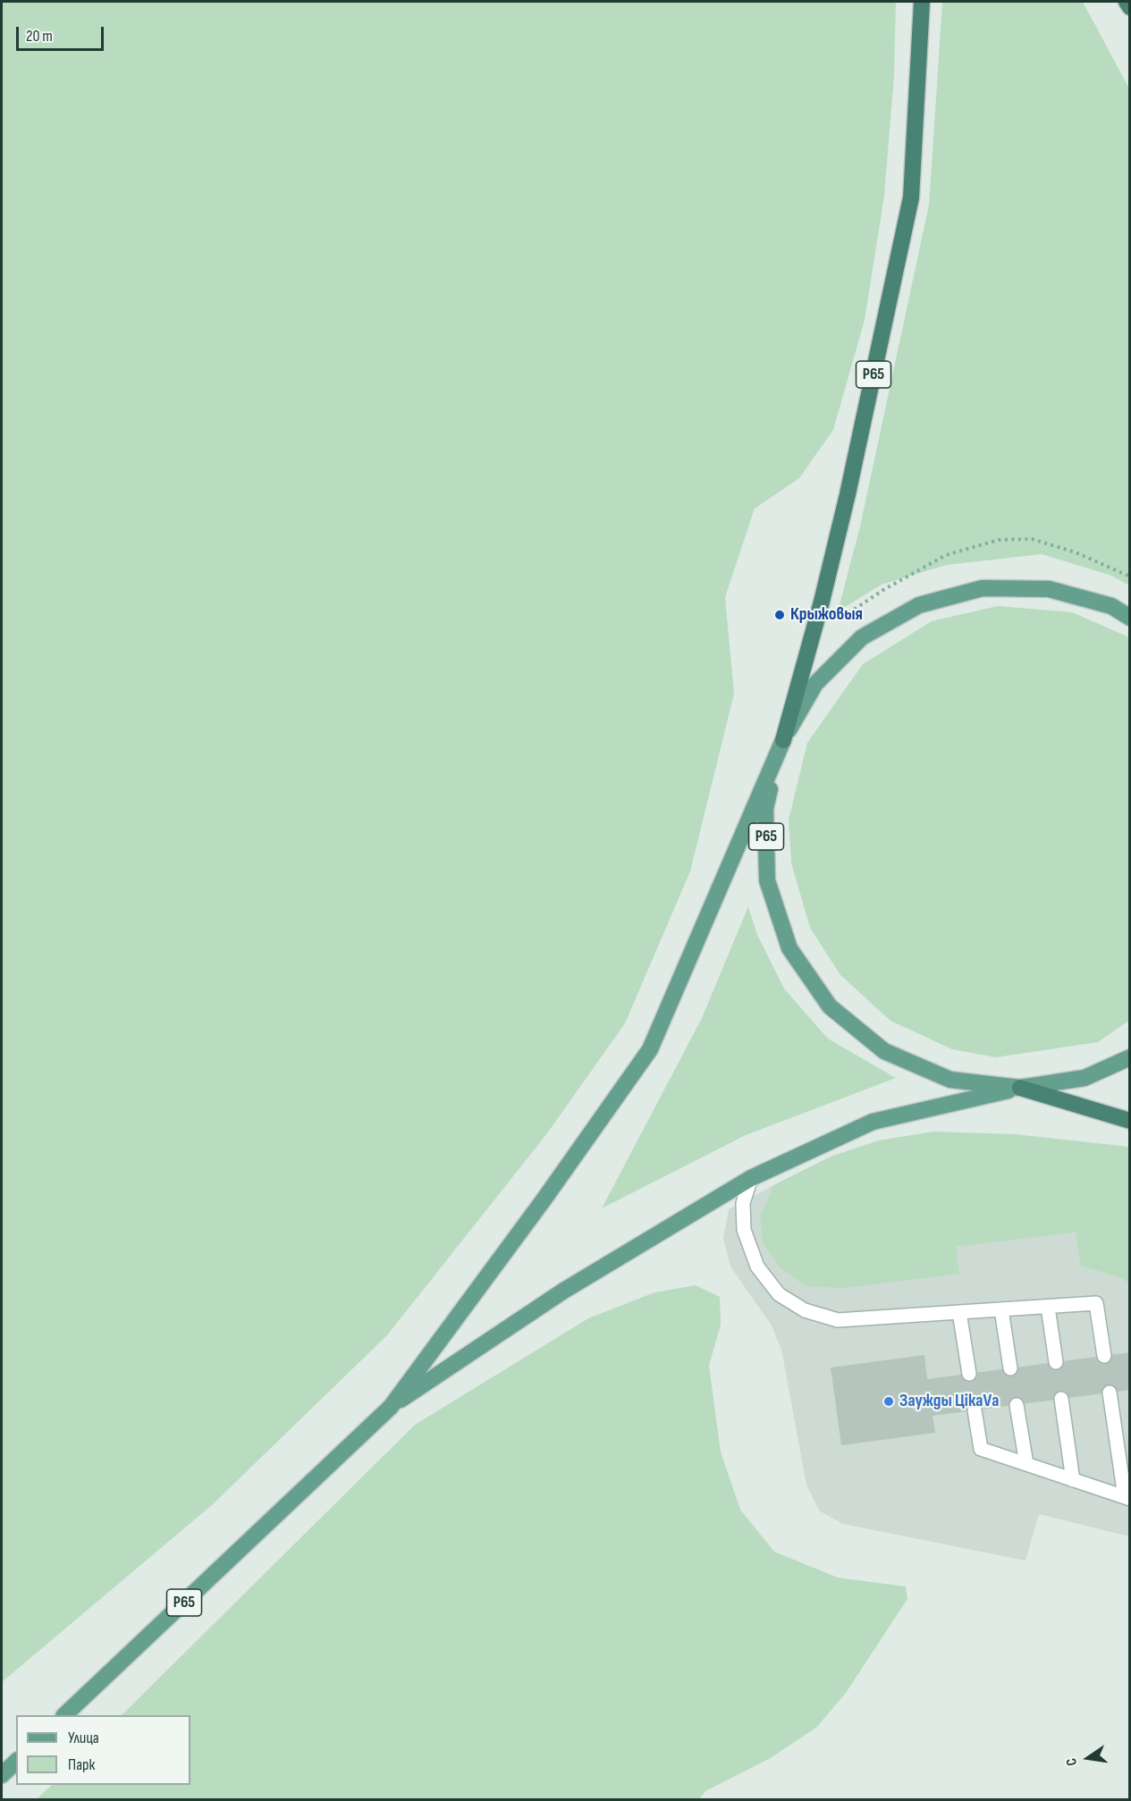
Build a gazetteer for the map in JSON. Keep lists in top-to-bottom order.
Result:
{
  "streets": {
    "highway": ["Р65"]
  },
  "places": ["Крыжовыя", "Заужды ЦікаVа"],
  "legend": ["Улица", "Парк"],
  "scale_bar": "20 m",
  "north": "left"
}
